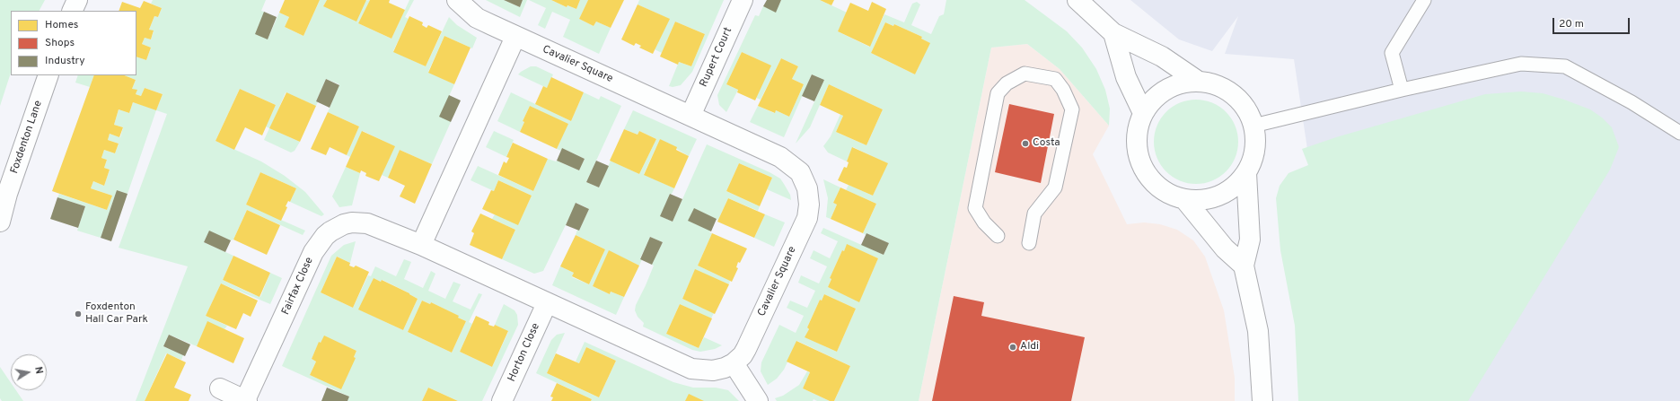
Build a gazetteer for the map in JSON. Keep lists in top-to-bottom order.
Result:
{
  "streets": {
    "street": [
      "Rupert Court",
      "Cavalier Square",
      "Foxdenton Lane",
      "Fairfax Close",
      "Horton Close"
    ]
  },
  "crossings": [
    ["Rupert Court", "Cavalier Square"],
    ["Cavalier Square", "Fairfax Close"],
    ["Cavalier Square", "Horton Close"]
  ],
  "places": ["Costa", "Foxdenton Hall Car Park", "Aldi"],
  "legend": ["Homes", "Shops", "Industry"],
  "scale_bar": "20 m",
  "north": "right"
}
